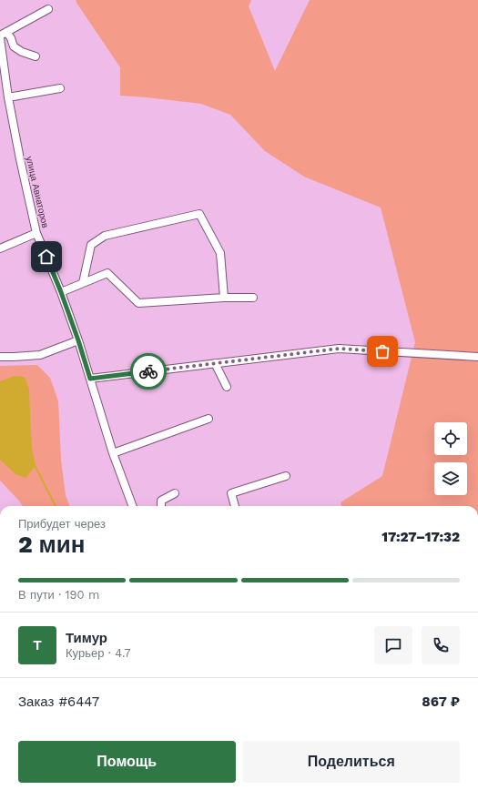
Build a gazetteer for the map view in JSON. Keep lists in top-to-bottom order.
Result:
{
  "streets": {
    "street": ["улица Авиаторов"]
  },
  "page": {
    "heading": ["2 мин", "Прибудет через", "17:27–17:32"],
    "panel": [
      "Тимур",
      "Курьер · 4.7",
      "Заказ #6447",
      "867 ₽"
    ],
    "bar": "В пути · 190 m",
    "round": "Т",
    "buttons": ["Помощь", "Поделиться"]
  }
}
